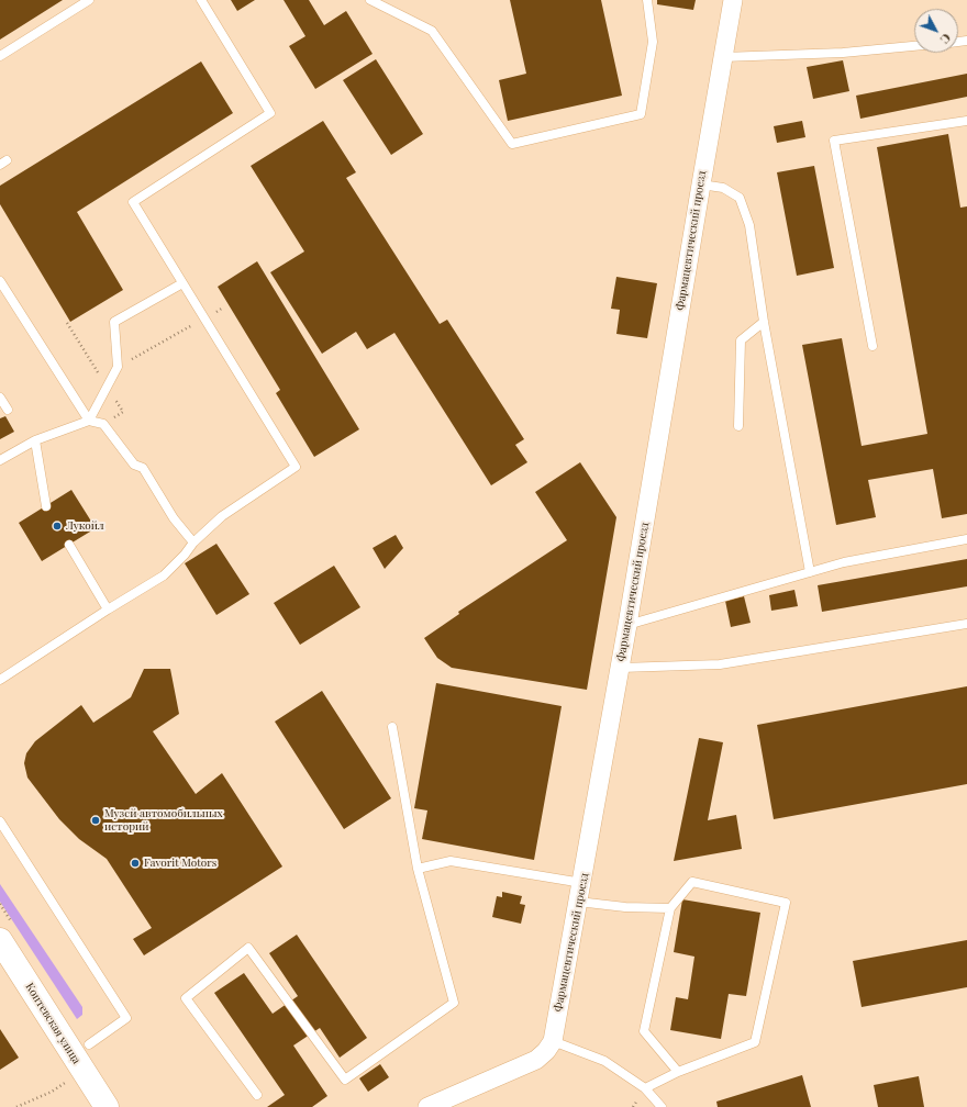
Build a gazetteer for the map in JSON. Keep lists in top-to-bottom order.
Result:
{
  "streets": {
    "street": ["Фармацевтический проезд", "Коптевская улица"]
  },
  "places": ["Лукойл", "Музей автомобильных историй", "Favorit Motors"],
  "north": "bottom right"
}
